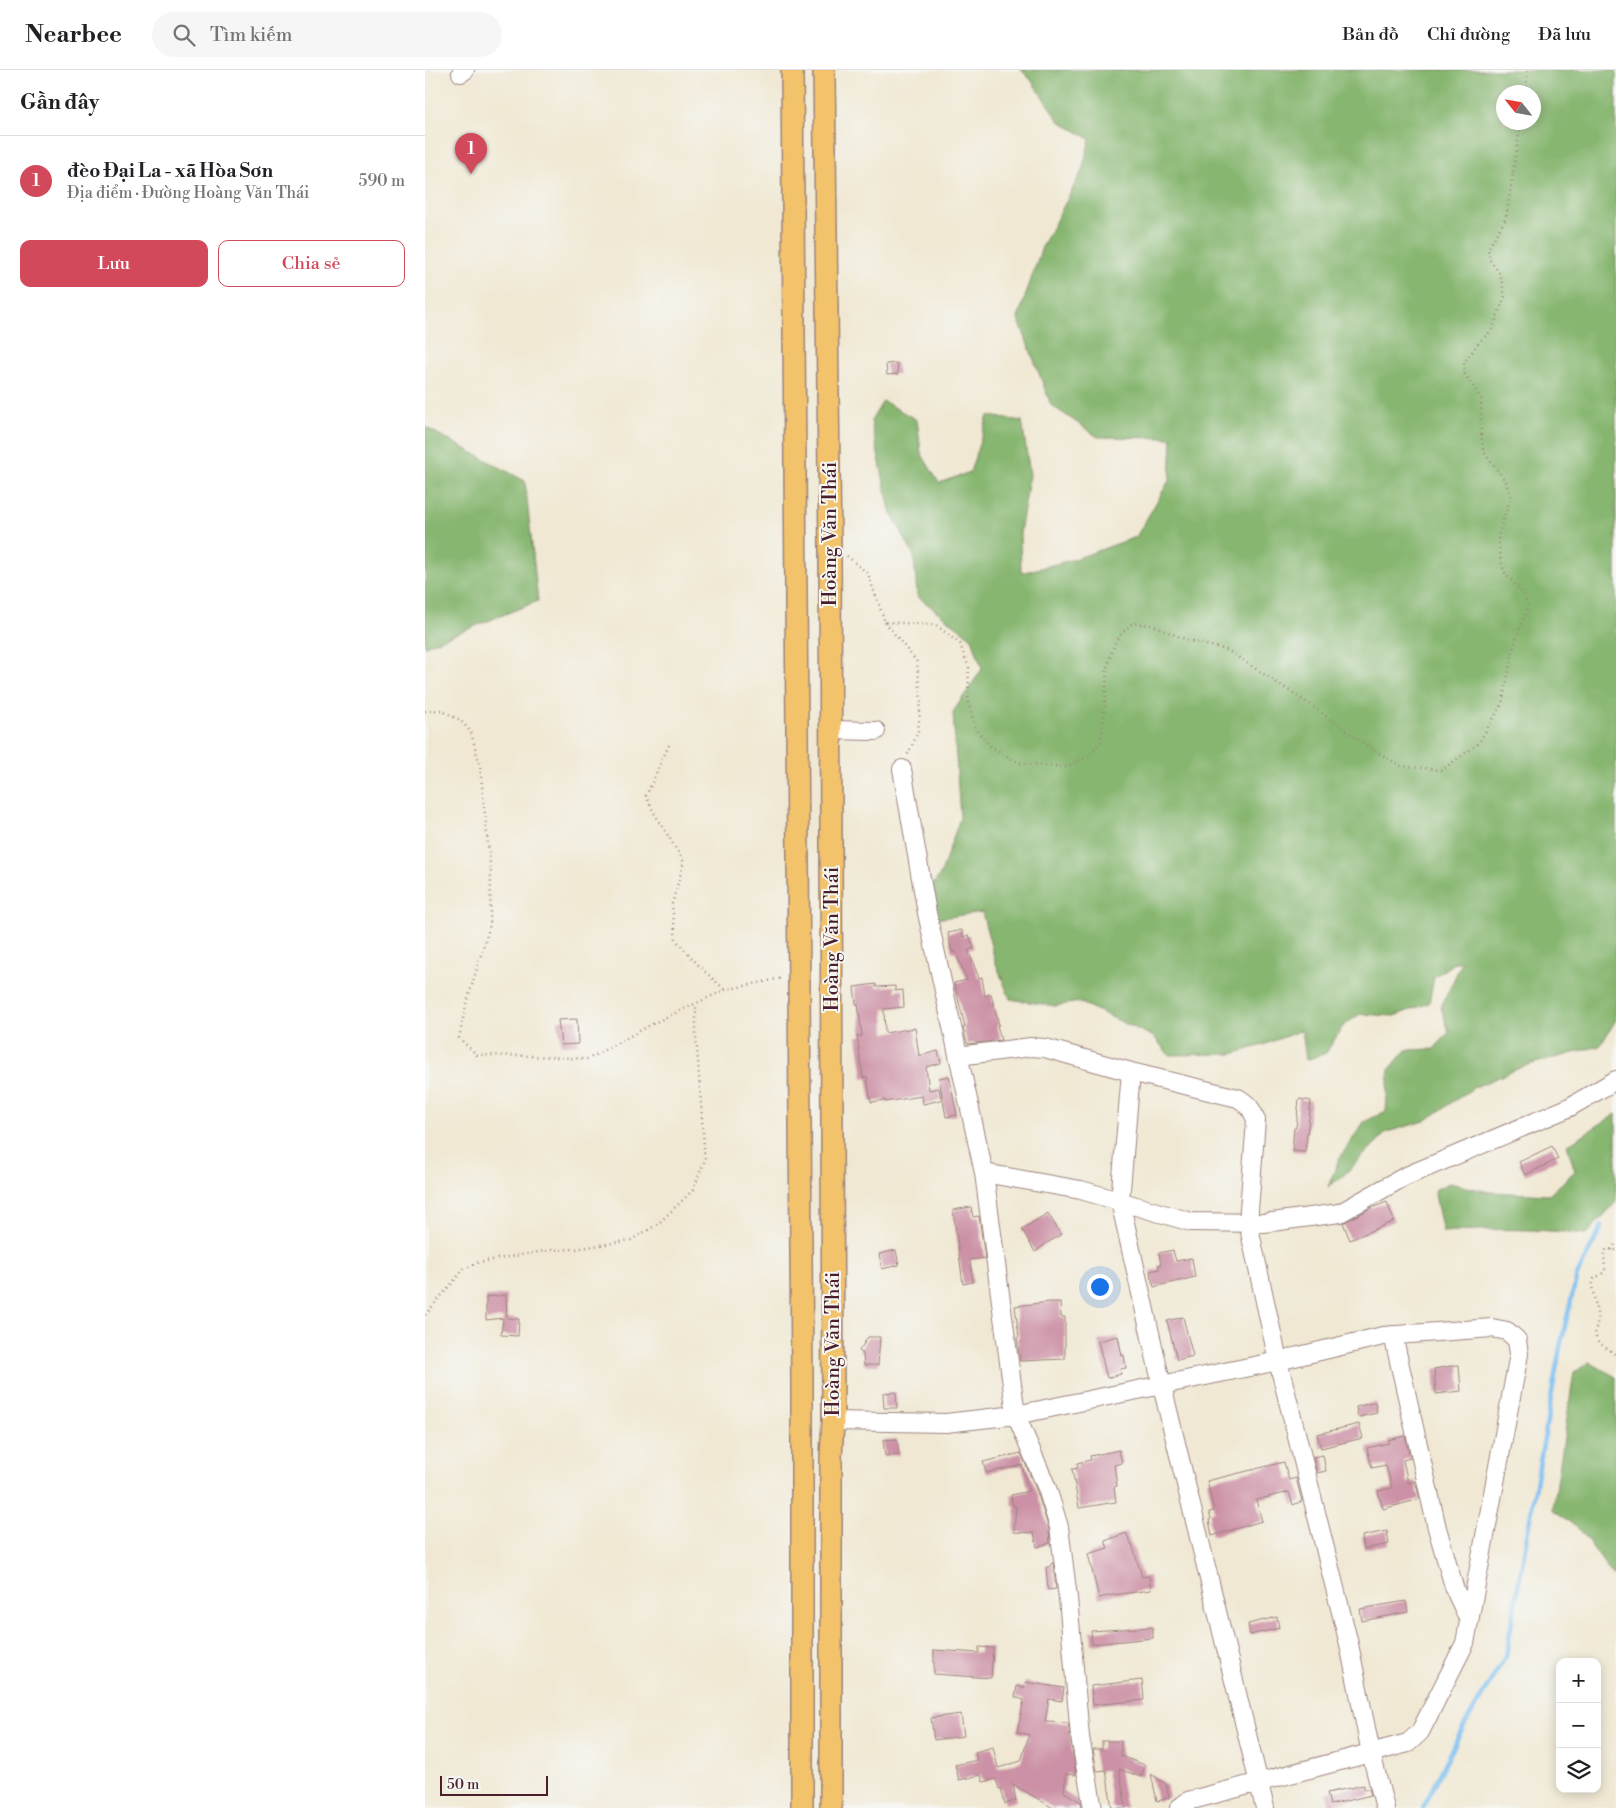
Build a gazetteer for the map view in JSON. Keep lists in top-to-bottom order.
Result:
{
  "streets": {
    "main road": ["Hoàng Văn Thái"]
  },
  "scale_bar": "50 m",
  "north": "top left",
  "page": {
    "header": "Nearbee",
    "search": "Tìm kiếm",
    "nav": ["Bản đồ", "Chỉ đường", "Đã lưu"],
    "heading": "Gần đây",
    "pins": "1",
    "list": [
      {
        "mark": "1",
        "name": "đèo Đại La - xã Hòa Sơn",
        "note": "Địa điểm · Đường Hoàng Văn Thái",
        "value": "590 m"
      }
    ],
    "buttons": ["Lưu", "Chia sẻ"],
    "map_buttons": ["+", "−"],
    "scale": "50 m"
  }
}
